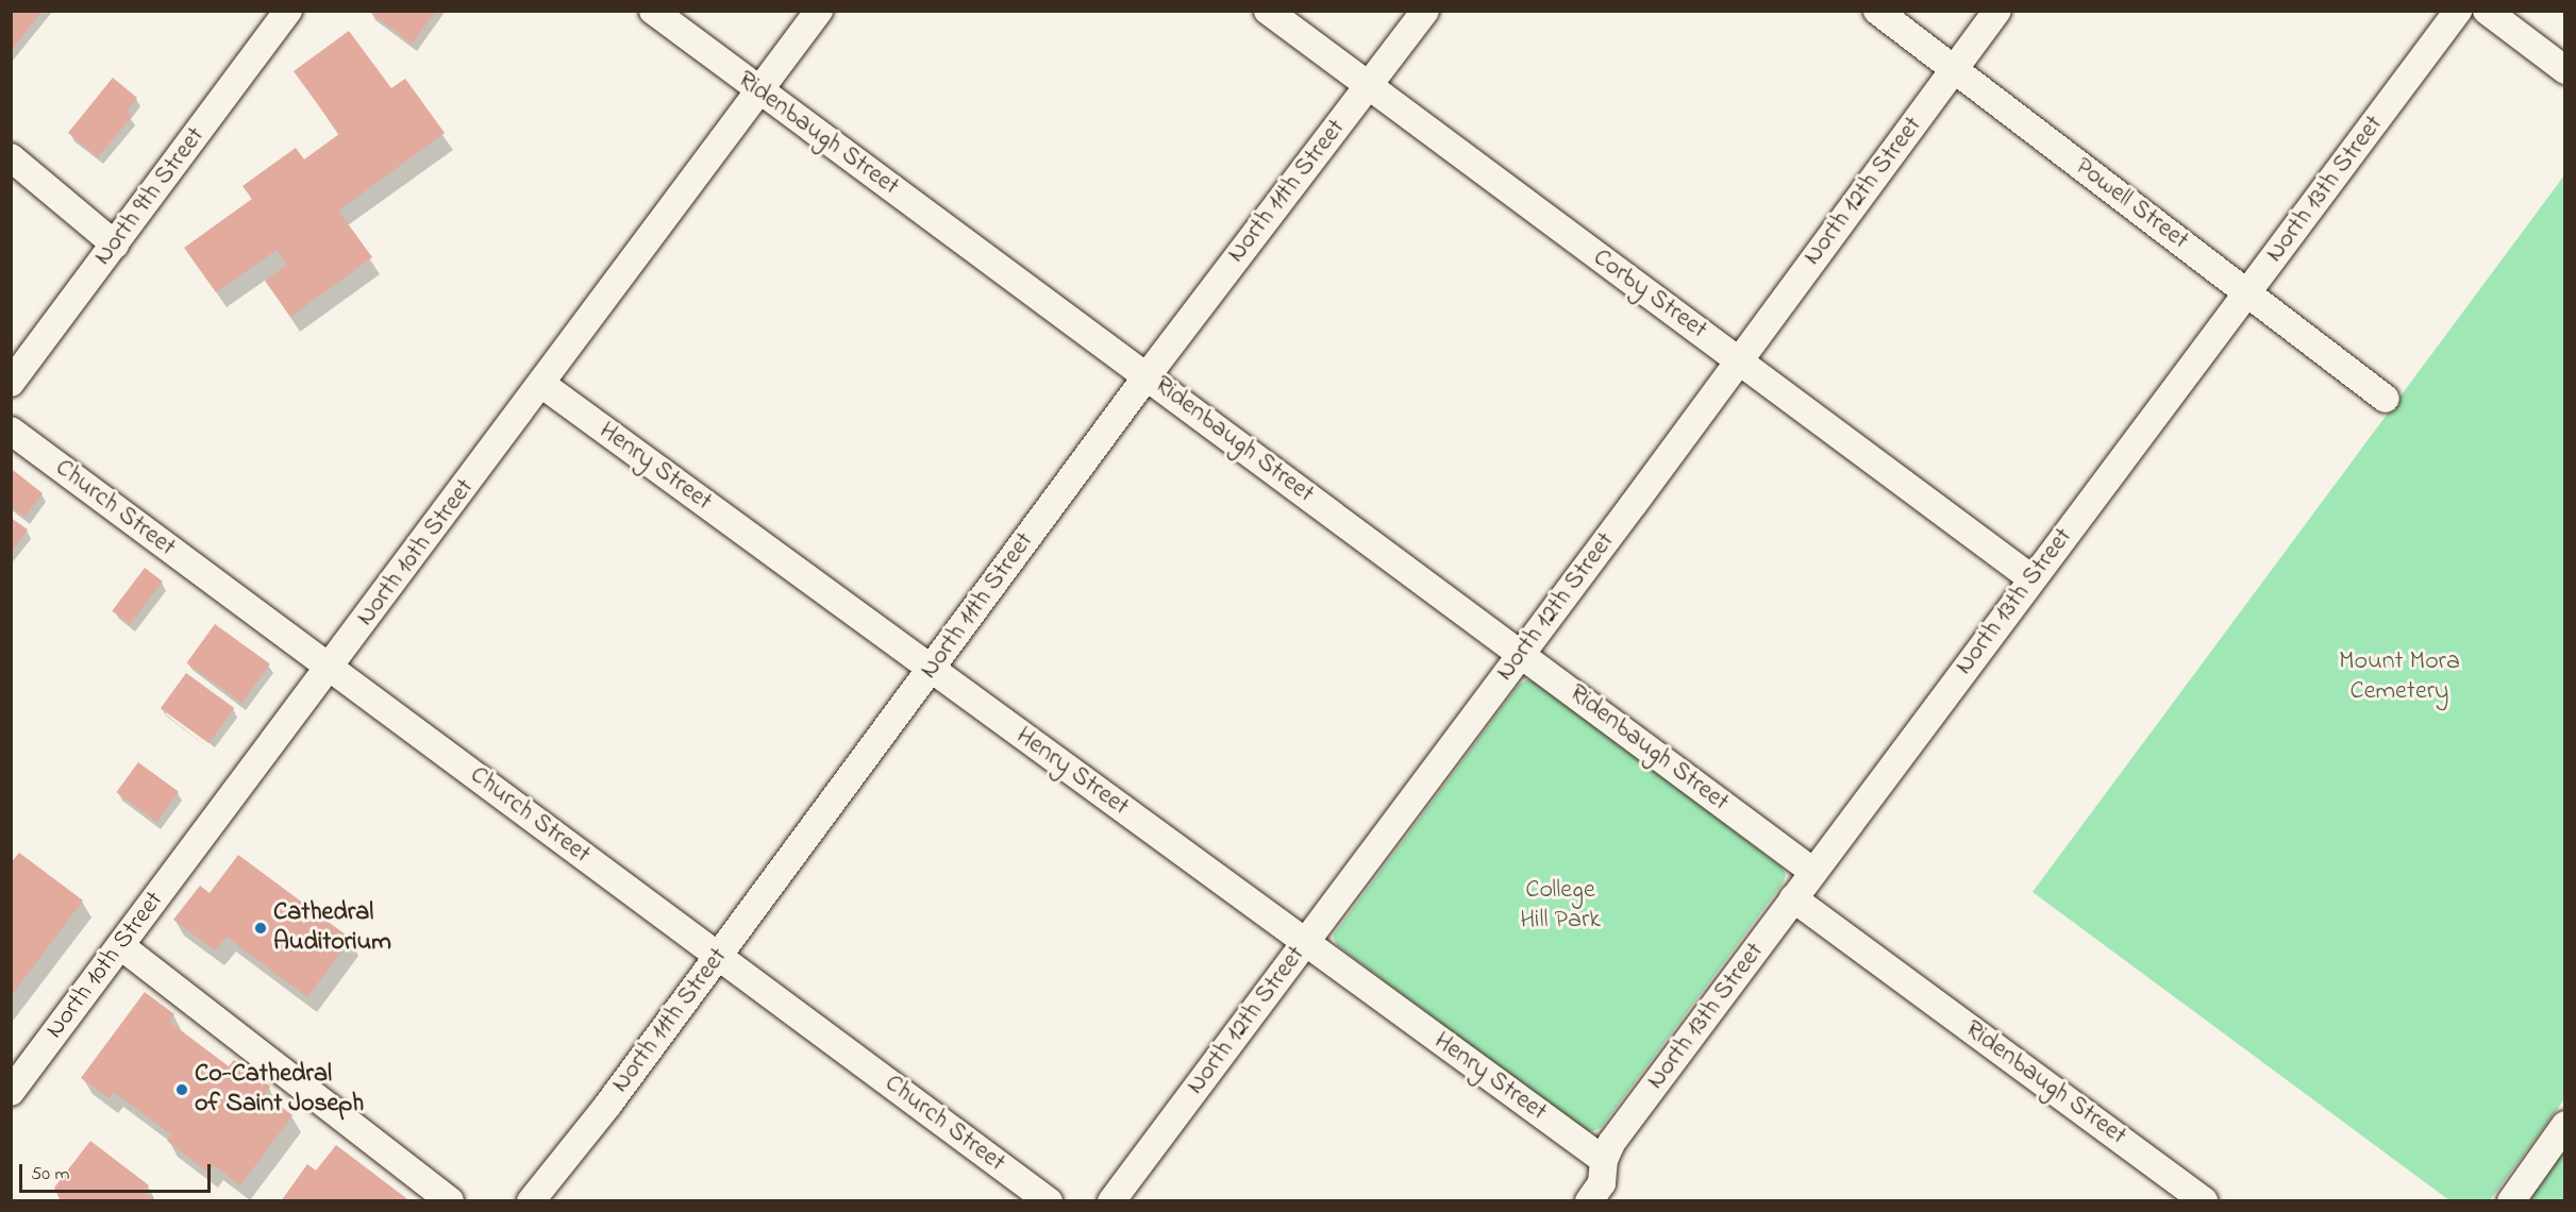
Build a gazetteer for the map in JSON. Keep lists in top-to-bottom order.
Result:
{
  "streets": {
    "street": [
      "Ridenbaugh Street",
      "North 13th Street",
      "North 11th Street",
      "North 12th Street",
      "North 9th Street",
      "Powell Street",
      "Corby Street",
      "Henry Street",
      "Church Street",
      "North 10th Street"
    ]
  },
  "crossings": [
    ["Ridenbaugh Street", "North 13th Street"],
    ["Ridenbaugh Street", "North 11th Street"],
    ["Ridenbaugh Street", "North 12th Street"],
    ["Ridenbaugh Street", "North 10th Street"],
    ["North 13th Street", "Powell Street"],
    ["North 13th Street", "Corby Street"],
    ["North 13th Street", "Henry Street"],
    ["North 11th Street", "Corby Street"],
    ["North 11th Street", "Henry Street"],
    ["North 11th Street", "Church Street"],
    ["North 12th Street", "Powell Street"],
    ["North 12th Street", "Corby Street"],
    ["North 12th Street", "Henry Street"],
    ["Henry Street", "North 10th Street"],
    ["Church Street", "North 10th Street"]
  ],
  "parks": ["Mount Mora Cemetery", "College Hill Park"],
  "places": ["Cathedral Auditorium", "Co-Cathedral of Saint Joseph"],
  "scale_bar": "50 m"
}
